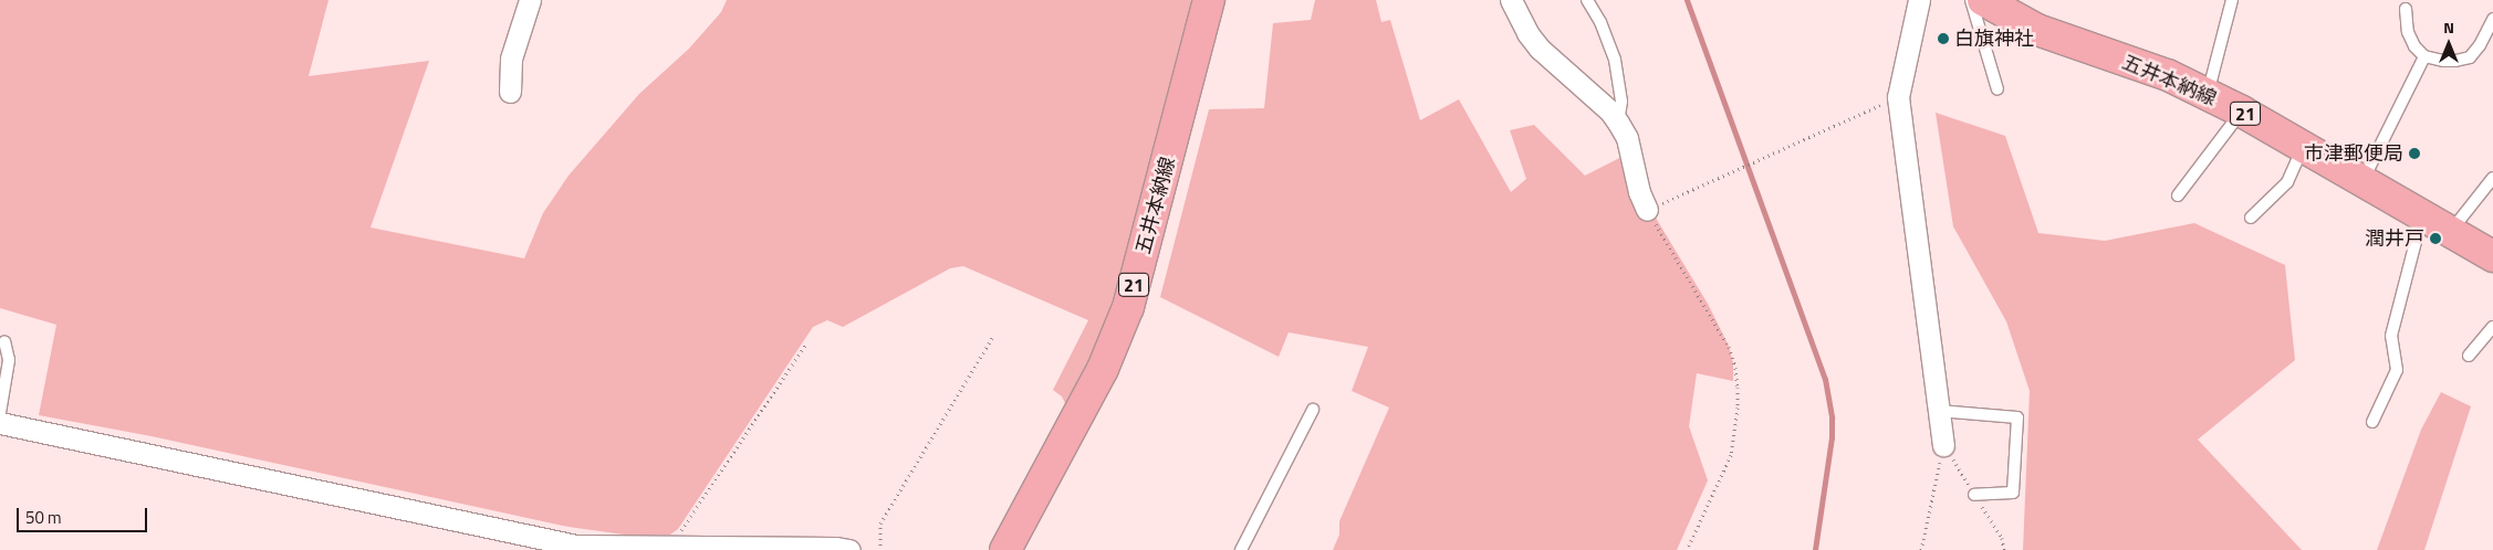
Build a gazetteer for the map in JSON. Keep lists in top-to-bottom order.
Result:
{
  "streets": {
    "main road": ["五井本納線", "21"]
  },
  "places": ["白旗神社", "市津郵便局", "潤井戸"],
  "scale_bar": "50 m",
  "north": "top"
}
